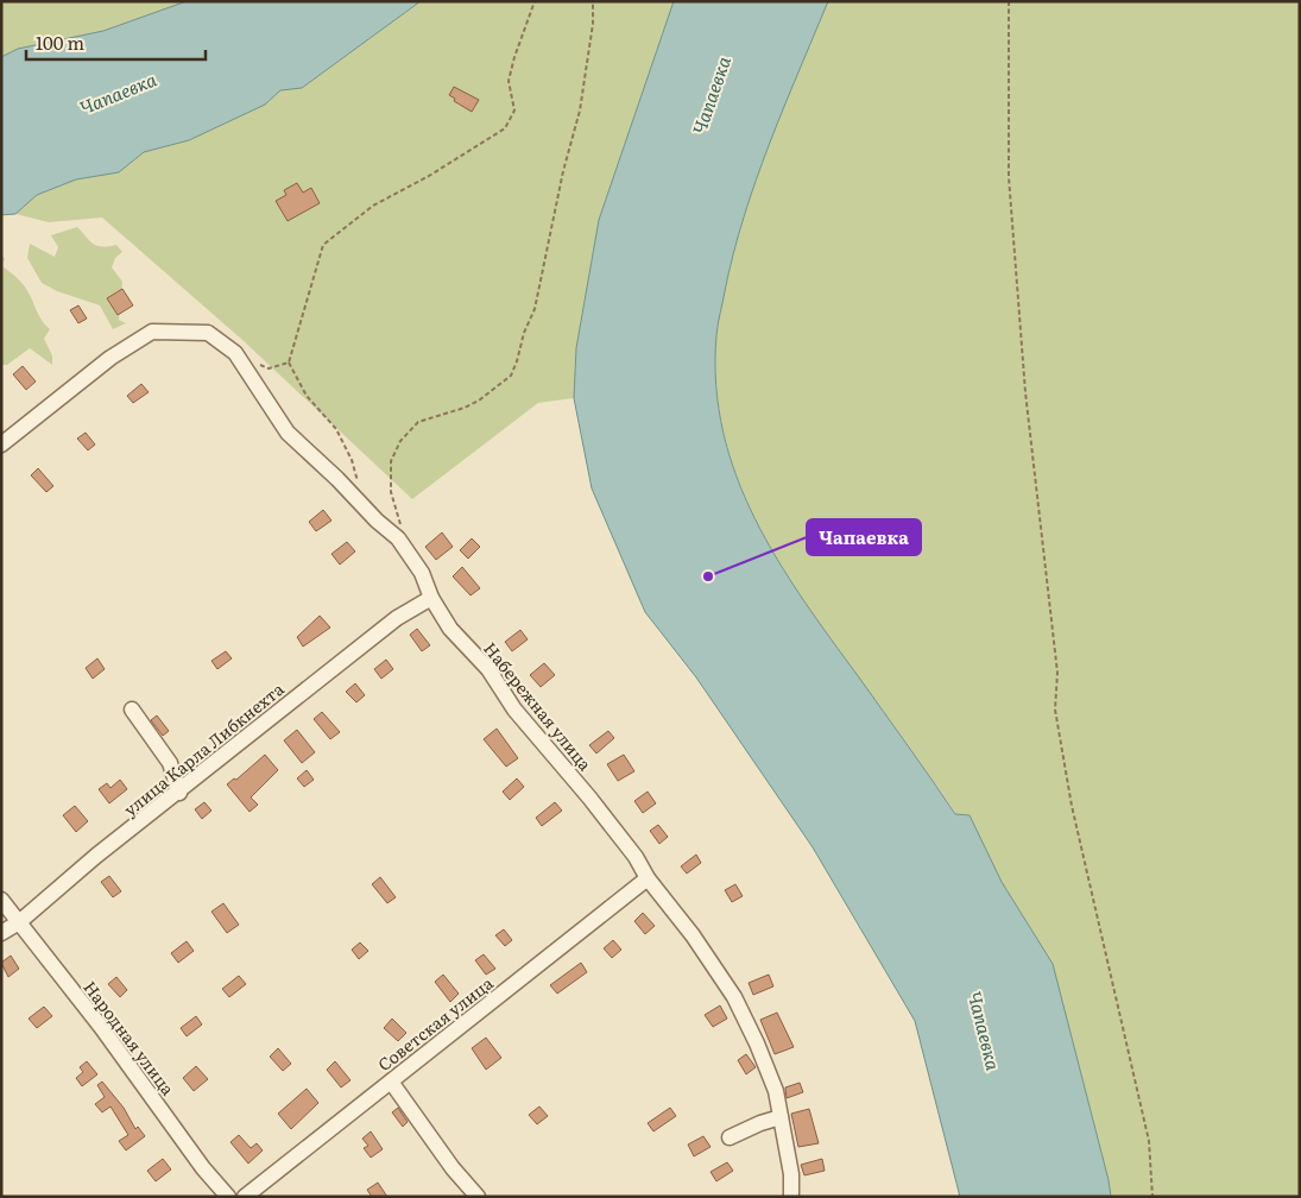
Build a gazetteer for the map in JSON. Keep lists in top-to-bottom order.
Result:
{
  "streets": {
    "street": [
      "Набережная улица",
      "улица Карла Либкнехта",
      "Советская улица",
      "Народная улица"
    ]
  },
  "crossings": [
    ["Набережная улица", "улица Карла Либкнехта"],
    ["Набережная улица", "Советская улица"],
    ["улица Карла Либкнехта", "Народная улица"]
  ],
  "water": ["Чапаевка"],
  "places": ["Чапаевка"],
  "scale_bar": "100 m"
}
